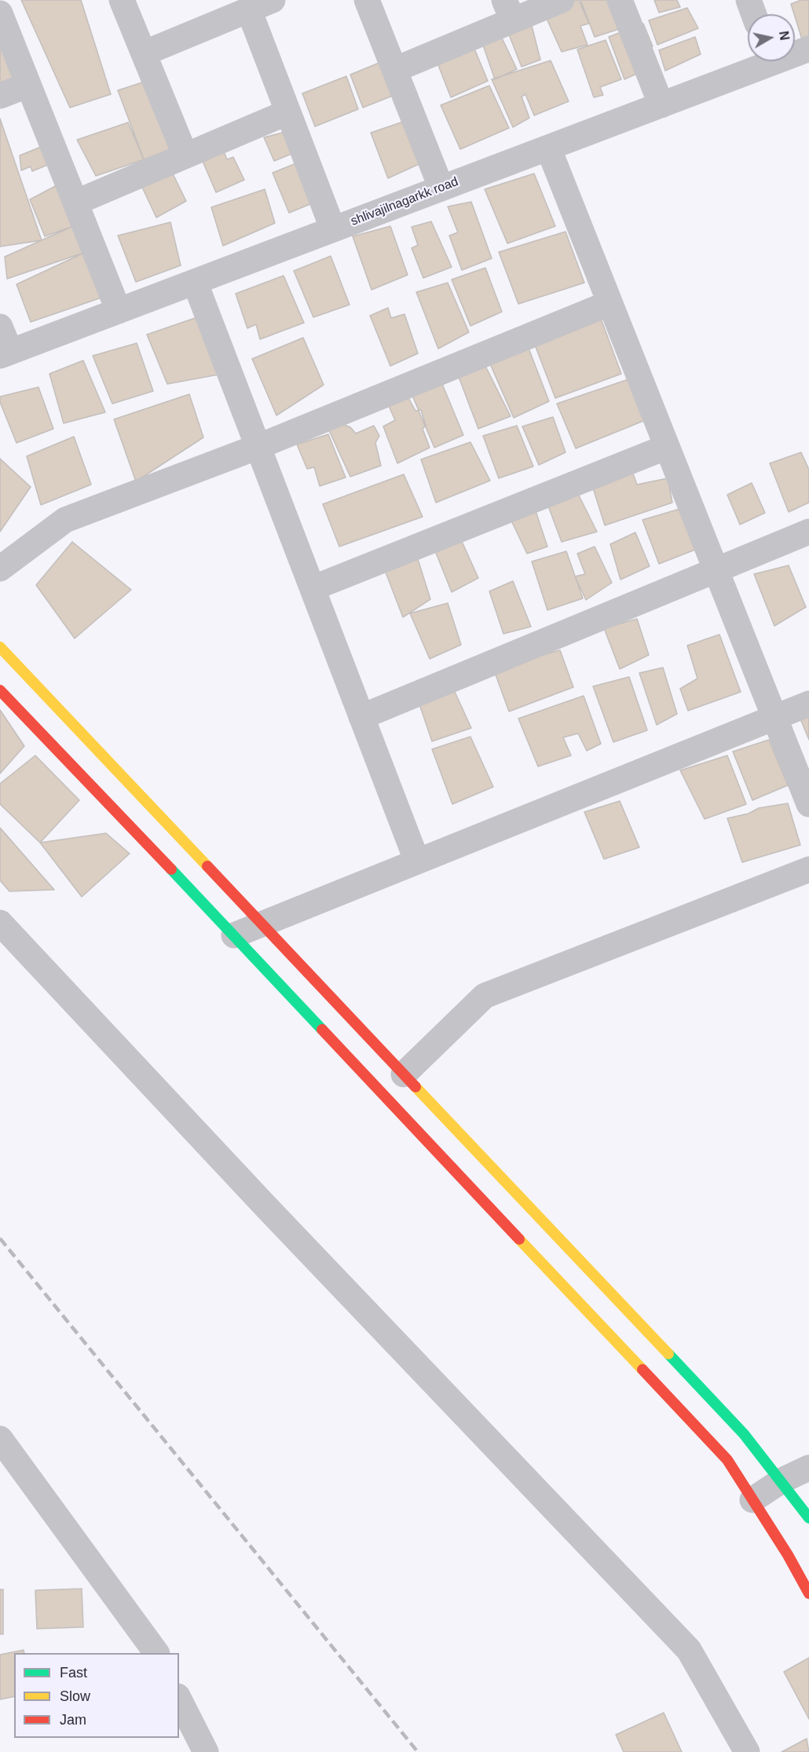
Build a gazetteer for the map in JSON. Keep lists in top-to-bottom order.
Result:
{
  "streets": {
    "street": ["shlivajilnagarkk road"]
  },
  "legend": ["Fast", "Slow", "Jam"],
  "north": "right"
}
